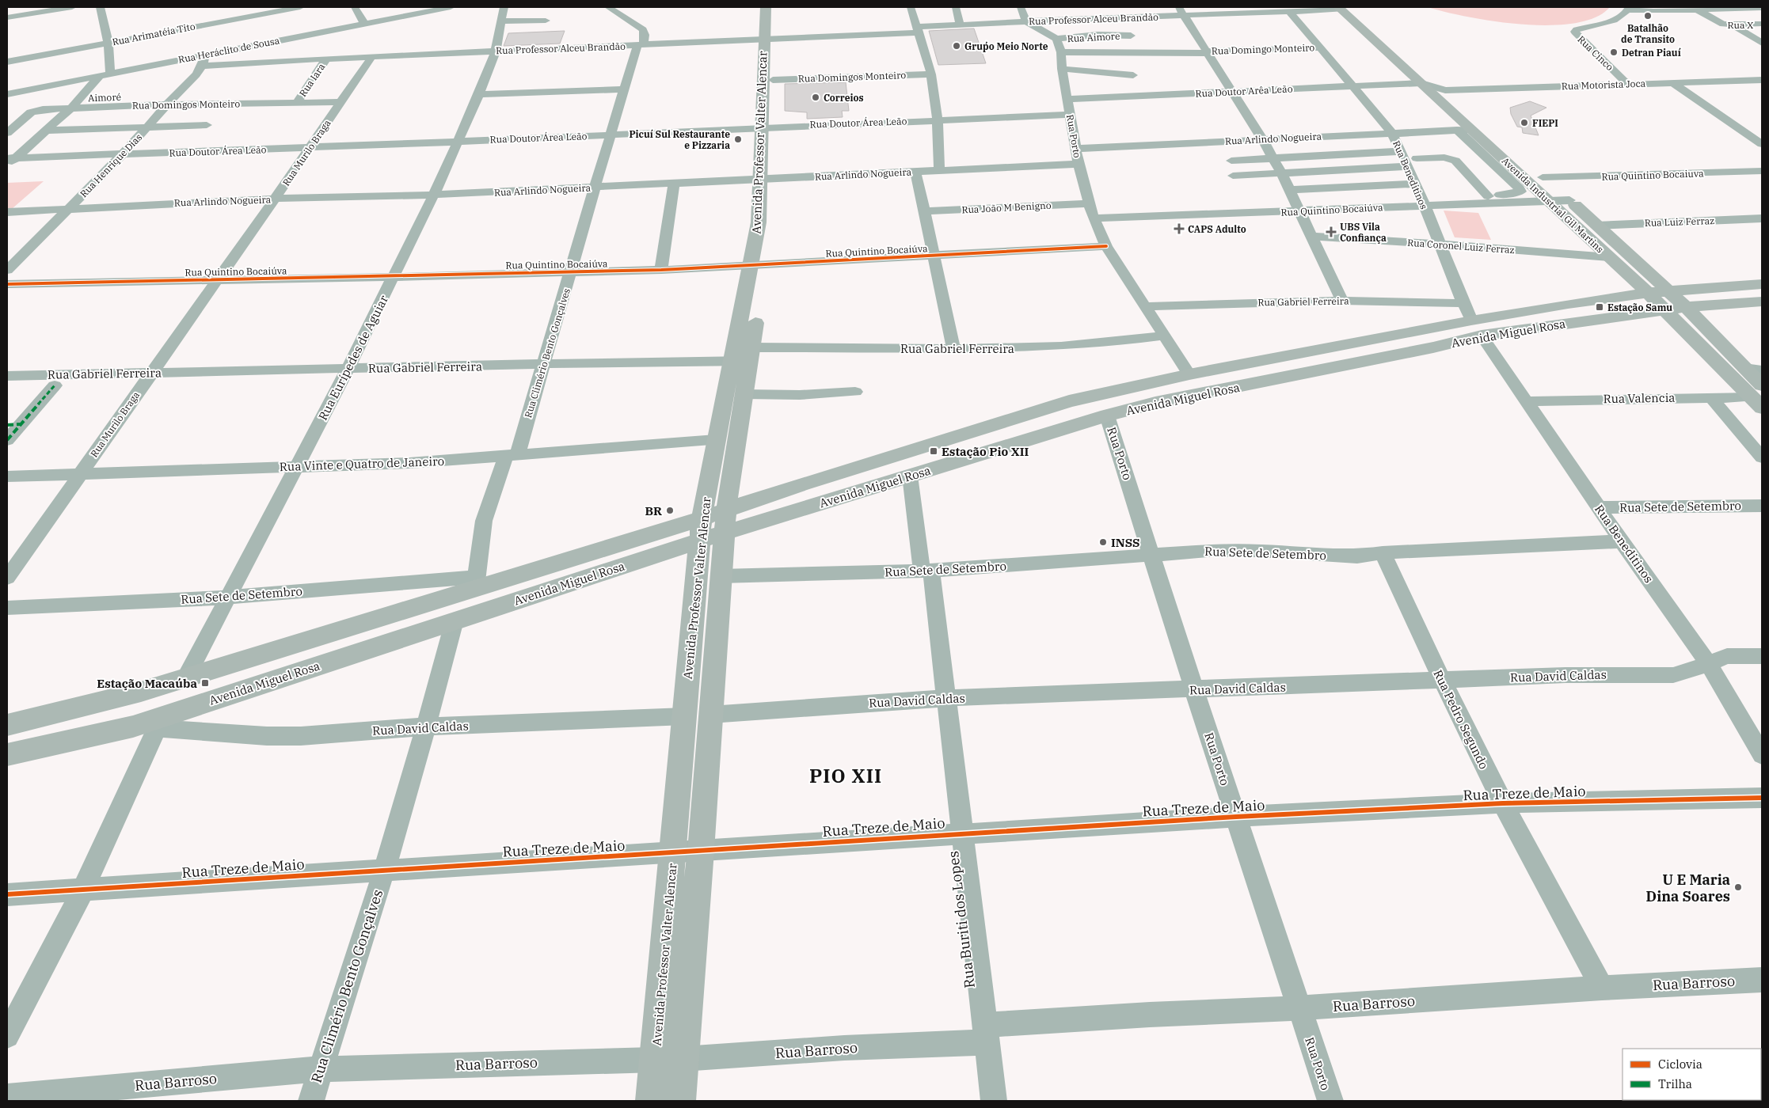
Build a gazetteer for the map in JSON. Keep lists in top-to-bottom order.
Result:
{
  "streets": {
    "main road": ["Avenida Professor Valter Alencar", "Avenida Industrial Gil Martins", "Avenida Miguel Rosa"],
    "street": [
      "Rua Professor Alceu Brandão",
      "Rua X",
      "Rua Arimatéia Tito",
      "Rua Aimore",
      "Rua Domingo Monteiro",
      "Rua Heráclito de Sousa",
      "Rua Cinco",
      "Rua Domingos Monteiro",
      "Rua Iara",
      "Rua Motorista Joca",
      "Rua Doutor Arêa Leão",
      "Aimoré",
      "Rua Doutor Área Leão",
      "Rua Porto",
      "Rua Arlindo Nogueira",
      "Rua Murilo Braga",
      "Rua Henrique Dias",
      "Rua Beneditinos",
      "Rua Quintino Bocaiuva",
      "Rua João M Benigno",
      "Rua Quintino Bocaiúva",
      "Rua Luiz Ferraz",
      "Rua Coronel Luiz Ferraz",
      "Rua Gabriel Ferreira",
      "Rua Climério Bento Gonçalves",
      "Rua Eurípedes de Aguiar",
      "Rua Valencia",
      "Rua Vinte e Quatro de Janeiro",
      "Rua Sete de Setembro",
      "Rua David Caldas",
      "Rua Pedro Segundo",
      "Rua Treze de Maio",
      "Rua Buriti dos Lopes",
      "Rua Barroso"
    ]
  },
  "crossings": [
    ["Rua Professor Alceu Brandão", "Rua Heráclito de Sousa"],
    ["Rua Professor Alceu Brandão", "Rua Iara"],
    ["Rua Professor Alceu Brandão", "Avenida Professor Valter Alencar"],
    ["Rua Professor Alceu Brandão", "Rua Murilo Braga"],
    ["Rua Professor Alceu Brandão", "Rua Henrique Dias"],
    ["Rua Professor Alceu Brandão", "Rua Beneditinos"],
    ["Rua Professor Alceu Brandão", "Avenida Industrial Gil Martins"],
    ["Rua Professor Alceu Brandão", "Rua Climério Bento Gonçalves"],
    ["Rua Professor Alceu Brandão", "Rua Eurípedes de Aguiar"],
    ["Rua Aimore", "Rua Porto"],
    ["Rua Domingo Monteiro", "Rua Beneditinos"],
    ["Rua Heráclito de Sousa", "Rua Henrique Dias"],
    ["Rua Cinco", "Rua Motorista Joca"],
    ["Rua Domingos Monteiro", "Rua Iara"],
    ["Rua Domingos Monteiro", "Avenida Professor Valter Alencar"],
    ["Rua Domingos Monteiro", "Rua Murilo Braga"],
    ["Rua Domingos Monteiro", "Rua Henrique Dias"],
    ["Rua Motorista Joca", "Rua Doutor Arêa Leão"],
    ["Rua Motorista Joca", "Avenida Industrial Gil Martins"],
    ["Rua Doutor Arêa Leão", "Rua Porto"],
    ["Rua Doutor Arêa Leão", "Rua Beneditinos"],
    ["Rua Doutor Arêa Leão", "Avenida Industrial Gil Martins"],
    ["Aimoré", "Rua Henrique Dias"],
    ["Rua Doutor Área Leão", "Rua Porto"],
    ["Rua Doutor Área Leão", "Avenida Professor Valter Alencar"],
    ["Rua Doutor Área Leão", "Rua Murilo Braga"],
    ["Rua Doutor Área Leão", "Rua Henrique Dias"],
    ["Rua Doutor Área Leão", "Rua Climério Bento Gonçalves"],
    ["Rua Doutor Área Leão", "Rua Eurípedes de Aguiar"],
    ["Rua Porto", "Rua Arlindo Nogueira"],
    ["Rua Porto", "Rua João M Benigno"],
    ["Rua Porto", "Rua Quintino Bocaiúva"],
    ["Rua Porto", "Rua Gabriel Ferreira"],
    ["Rua Porto", "Avenida Miguel Rosa"],
    ["Rua Porto", "Rua Sete de Setembro"],
    ["Rua Porto", "Rua David Caldas"],
    ["Rua Porto", "Rua Treze de Maio"],
    ["Rua Porto", "Rua Barroso"],
    ["Rua Arlindo Nogueira", "Avenida Professor Valter Alencar"],
    ["Rua Arlindo Nogueira", "Rua Murilo Braga"],
    ["Rua Arlindo Nogueira", "Rua Henrique Dias"],
    ["Rua Arlindo Nogueira", "Rua Beneditinos"],
    ["Rua Arlindo Nogueira", "Avenida Industrial Gil Martins"],
    ["Rua Arlindo Nogueira", "Rua Climério Bento Gonçalves"],
    ["Rua Arlindo Nogueira", "Rua Eurípedes de Aguiar"],
    ["Avenida Professor Valter Alencar", "Rua Quintino Bocaiúva"],
    ["Avenida Professor Valter Alencar", "Rua Gabriel Ferreira"],
    ["Avenida Professor Valter Alencar", "Avenida Miguel Rosa"],
    ["Avenida Professor Valter Alencar", "Rua Vinte e Quatro de Janeiro"],
    ["Avenida Professor Valter Alencar", "Rua Sete de Setembro"],
    ["Avenida Professor Valter Alencar", "Rua David Caldas"],
    ["Avenida Professor Valter Alencar", "Rua Treze de Maio"],
    ["Avenida Professor Valter Alencar", "Rua Barroso"],
    ["Rua Murilo Braga", "Rua Quintino Bocaiúva"],
    ["Rua Murilo Braga", "Rua Gabriel Ferreira"],
    ["Rua Murilo Braga", "Rua Vinte e Quatro de Janeiro"],
    ["Rua Beneditinos", "Rua Quintino Bocaiúva"],
    ["Rua Beneditinos", "Rua Coronel Luiz Ferraz"],
    ["Rua Beneditinos", "Rua Gabriel Ferreira"],
    ["Rua Beneditinos", "Avenida Miguel Rosa"],
    ["Rua Beneditinos", "Rua Valencia"],
    ["Rua Beneditinos", "Rua Sete de Setembro"],
    ["Rua Beneditinos", "Rua David Caldas"],
    ["Rua Quintino Bocaiuva", "Avenida Industrial Gil Martins"],
    ["Avenida Industrial Gil Martins", "Rua Quintino Bocaiúva"],
    ["Avenida Industrial Gil Martins", "Rua Luiz Ferraz"],
    ["Avenida Industrial Gil Martins", "Rua Coronel Luiz Ferraz"],
    ["Avenida Industrial Gil Martins", "Avenida Miguel Rosa"],
    ["Avenida Industrial Gil Martins", "Rua Valencia"],
    ["Rua Quintino Bocaiúva", "Rua Climério Bento Gonçalves"],
    ["Rua Quintino Bocaiúva", "Rua Eurípedes de Aguiar"],
    ["Rua Gabriel Ferreira", "Rua Climério Bento Gonçalves"],
    ["Rua Gabriel Ferreira", "Rua Eurípedes de Aguiar"],
    ["Avenida Miguel Rosa", "Rua Climério Bento Gonçalves"],
    ["Avenida Miguel Rosa", "Rua Eurípedes de Aguiar"],
    ["Avenida Miguel Rosa", "Rua Sete de Setembro"],
    ["Avenida Miguel Rosa", "Rua David Caldas"],
    ["Avenida Miguel Rosa", "Rua Buriti dos Lopes"],
    ["Rua Climério Bento Gonçalves", "Rua Vinte e Quatro de Janeiro"],
    ["Rua Climério Bento Gonçalves", "Rua Sete de Setembro"],
    ["Rua Climério Bento Gonçalves", "Rua David Caldas"],
    ["Rua Climério Bento Gonçalves", "Rua Treze de Maio"],
    ["Rua Climério Bento Gonçalves", "Rua Barroso"],
    ["Rua Eurípedes de Aguiar", "Rua Vinte e Quatro de Janeiro"],
    ["Rua Eurípedes de Aguiar", "Rua Sete de Setembro"],
    ["Rua Sete de Setembro", "Rua Pedro Segundo"],
    ["Rua Sete de Setembro", "Rua Buriti dos Lopes"],
    ["Rua David Caldas", "Rua Pedro Segundo"],
    ["Rua David Caldas", "Rua Buriti dos Lopes"],
    ["Rua Pedro Segundo", "Rua Treze de Maio"],
    ["Rua Pedro Segundo", "Rua Barroso"],
    ["Rua Treze de Maio", "Rua Buriti dos Lopes"],
    ["Rua Buriti dos Lopes", "Rua Barroso"]
  ],
  "districts": ["PIO XII"],
  "places": {
    "other": [
      "Batalhão de Transito",
      "Gruṕo Meio Norte",
      "Detran Piauí",
      "Correios",
      "FIEPI",
      "Picuí Sul Restaurante e Pizzaria",
      "BR",
      "INSS",
      "U E Maria Dina Soares"
    ],
    "health": ["CAPS Adulto", "UBS Vila Confiança"],
    "transit": ["Estação Samu", "Estação Pio XII", "Estação Macaúba"]
  },
  "legend": ["Ciclovia", "Trilha"]
}
